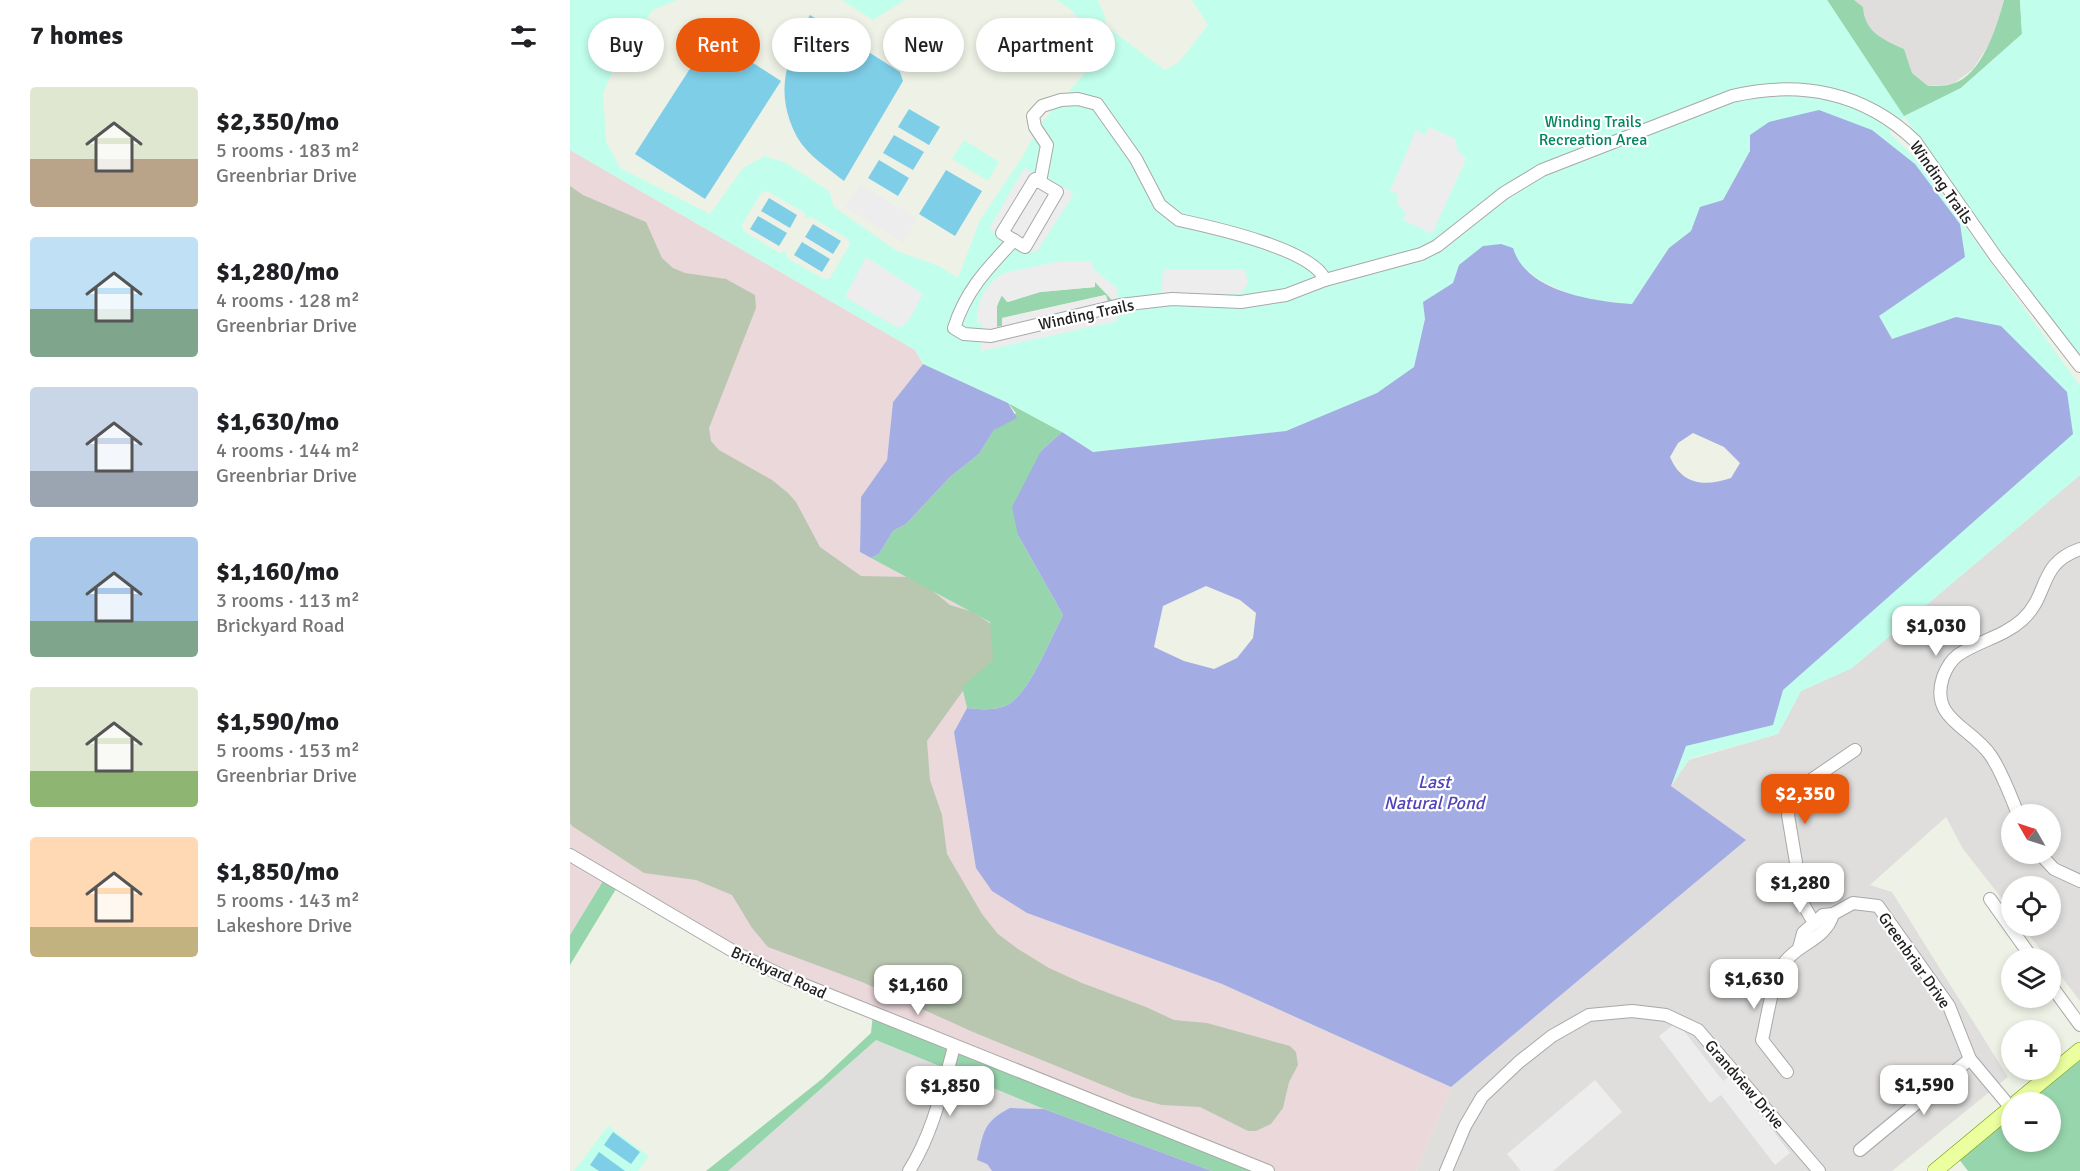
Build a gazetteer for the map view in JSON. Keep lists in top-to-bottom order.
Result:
{
  "streets": {
    "street": [
      "Winding Trails",
      "Greenbriar Drive",
      "Brickyard Road",
      "Grandview Drive"
    ]
  },
  "water": ["Last Natural Pond"],
  "parks": ["Winding Trails Recreation Area"],
  "north": "top left",
  "page": {
    "heading": "7 homes",
    "chip": [
      "Buy",
      "Rent",
      "Filters",
      "New",
      "Apartment"
    ],
    "list": [
      {
        "name": "$2,350/mo",
        "note": "5 rooms · 183 m² · Greenbriar Drive"
      },
      {
        "name": "$1,280/mo",
        "note": "4 rooms · 128 m² · Greenbriar Drive"
      },
      {
        "name": "$1,630/mo",
        "note": "4 rooms · 144 m² · Greenbriar Drive"
      },
      {
        "name": "$1,160/mo",
        "note": "3 rooms · 113 m² · Brickyard Road"
      },
      {
        "name": "$1,590/mo",
        "note": "5 rooms · 153 m² · Greenbriar Drive"
      },
      {
        "name": "$1,850/mo",
        "note": "5 rooms · 143 m² · Lakeshore Drive"
      }
    ],
    "price": [
      "$1,030",
      "$2,350",
      "$1,280",
      "$1,630",
      "$1,160",
      "$1,590",
      "$1,850"
    ],
    "map_buttons": ["+", "−"]
  }
}
